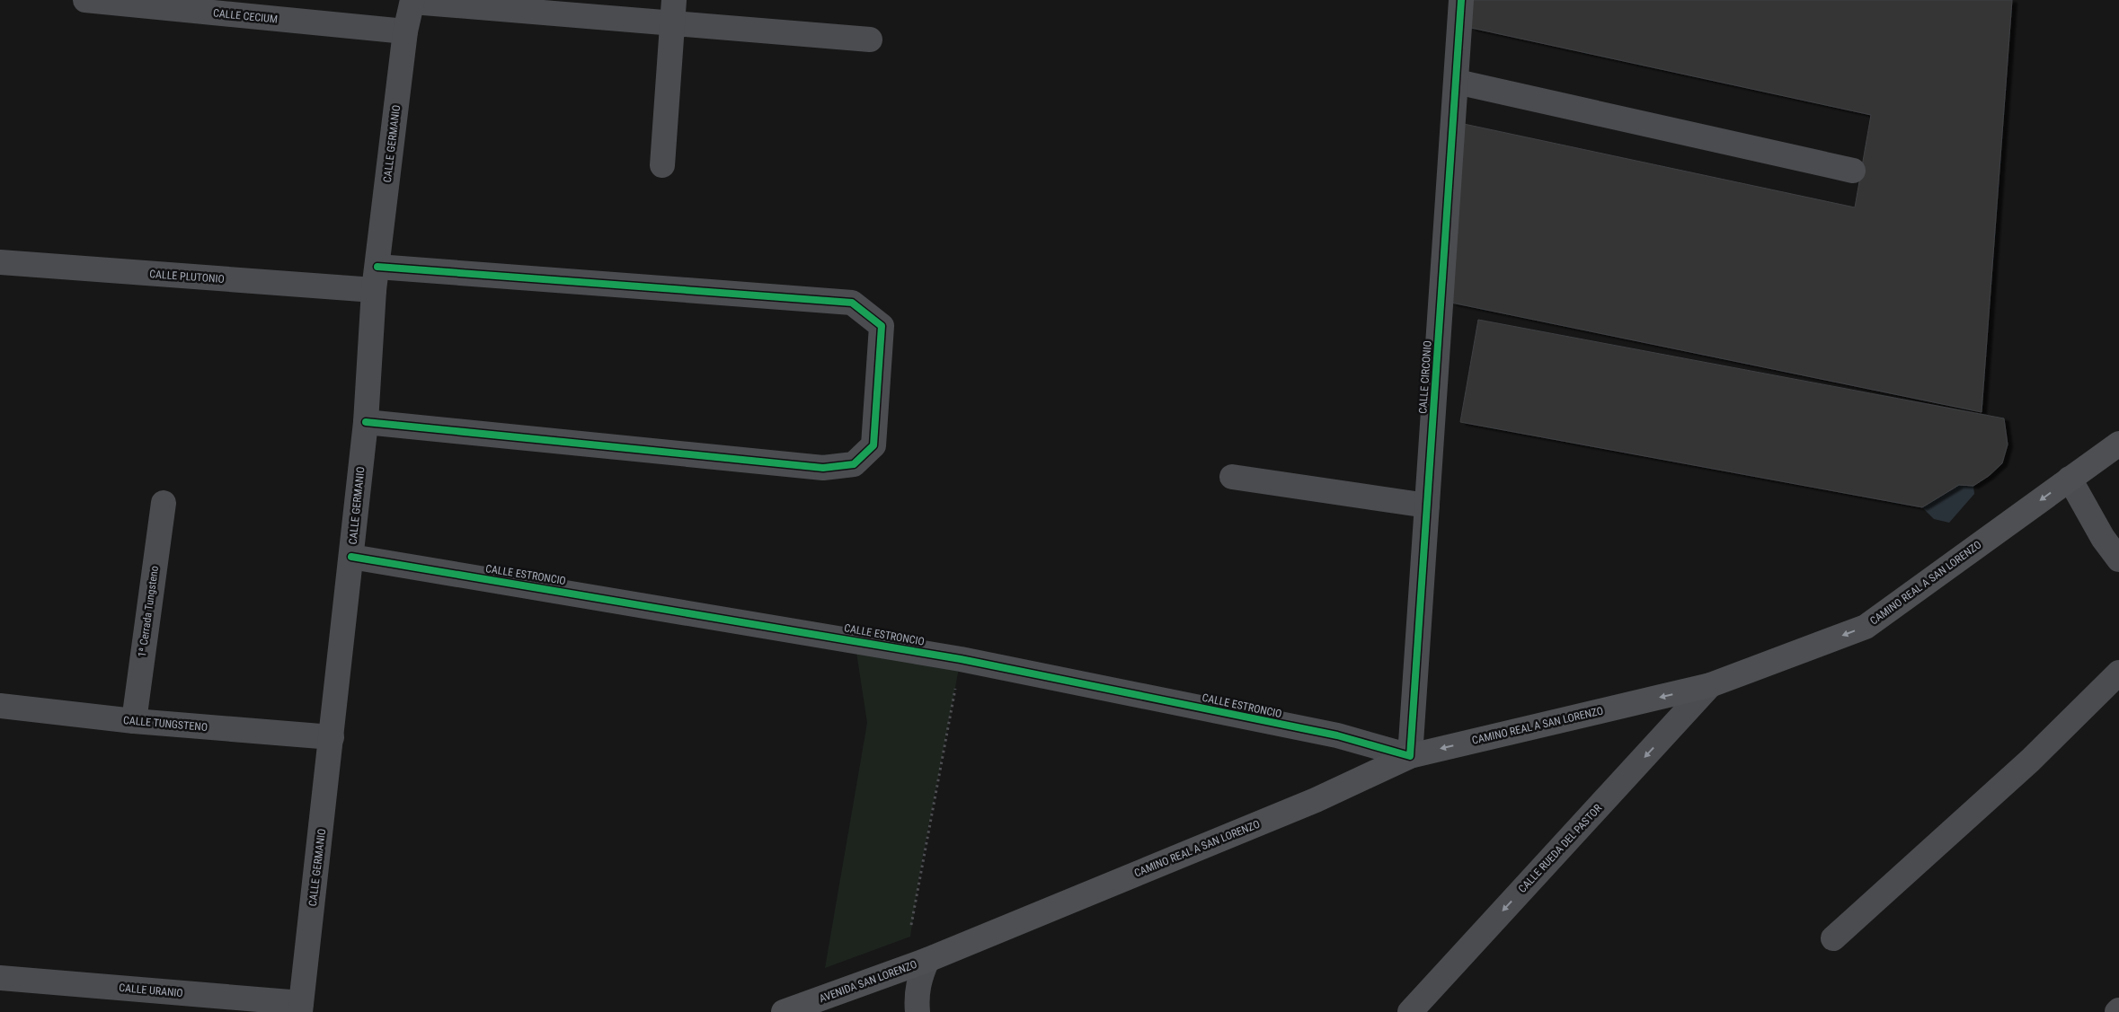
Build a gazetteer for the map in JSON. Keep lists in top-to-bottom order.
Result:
{
  "streets": {
    "main road": ["CAMINO REAL A SAN LORENZO", "AVENIDA SAN LORENZO"],
    "street": [
      "CALLE CECIUM",
      "CALLE GERMANIO",
      "CALLE PLUTONIO",
      "CALLE CIRCONIO",
      "CALLE ESTRONCIO",
      "1ª Cerrada Tungsteno",
      "CALLE TUNGSTENO",
      "CALLE RUEDA DEL PASTOR",
      "CALLE URANIO"
    ]
  },
  "crossings": [
    ["CALLE CECIUM", "CALLE GERMANIO"],
    ["CALLE GERMANIO", "CALLE PLUTONIO"],
    ["CALLE GERMANIO", "CALLE ESTRONCIO"],
    ["CALLE GERMANIO", "CALLE TUNGSTENO"],
    ["CALLE GERMANIO", "CALLE URANIO"],
    ["CALLE CIRCONIO", "CALLE ESTRONCIO"],
    ["CALLE CIRCONIO", "CAMINO REAL A SAN LORENZO"],
    ["CALLE ESTRONCIO", "CAMINO REAL A SAN LORENZO"],
    ["CAMINO REAL A SAN LORENZO", "CALLE RUEDA DEL PASTOR"],
    ["CAMINO REAL A SAN LORENZO", "AVENIDA SAN LORENZO"],
    ["1ª Cerrada Tungsteno", "CALLE TUNGSTENO"]
  ],
  "one_way": ["CAMINO REAL A SAN LORENZO", "CALLE RUEDA DEL PASTOR"]
}
